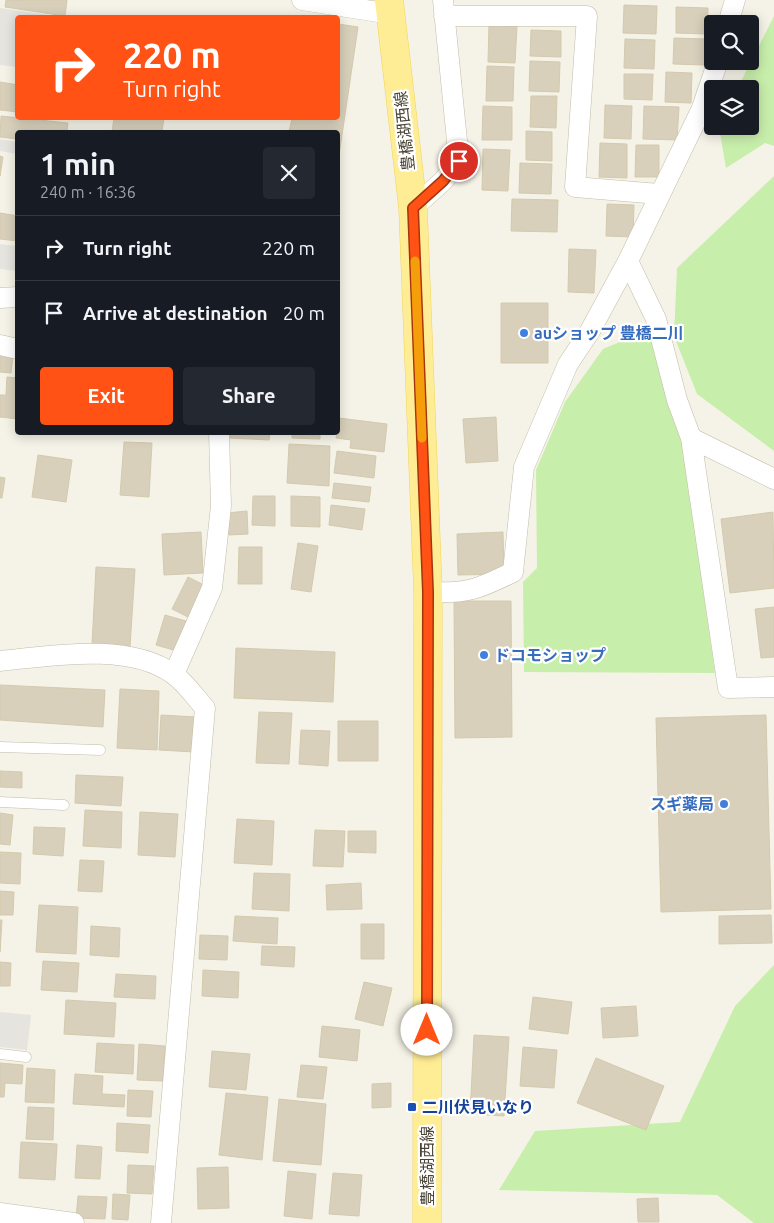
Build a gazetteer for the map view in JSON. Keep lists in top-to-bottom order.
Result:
{
  "streets": {
    "main road": ["豊橋湖西線"]
  },
  "places": {
    "other": ["auショップ 豊橋二川", "ドコモショップ", "スギ薬局"],
    "transit": ["二川伏見いなり"]
  },
  "page": {
    "turn": ["220 m", "Turn right"],
    "heading": ["1 min", "240 m · 16:36"],
    "list": [
      {
        "name": "Turn right",
        "value": "220 m"
      },
      {
        "name": "Arrive at destination",
        "value": "20 m"
      }
    ],
    "buttons": ["Exit", "Share"]
  }
}
